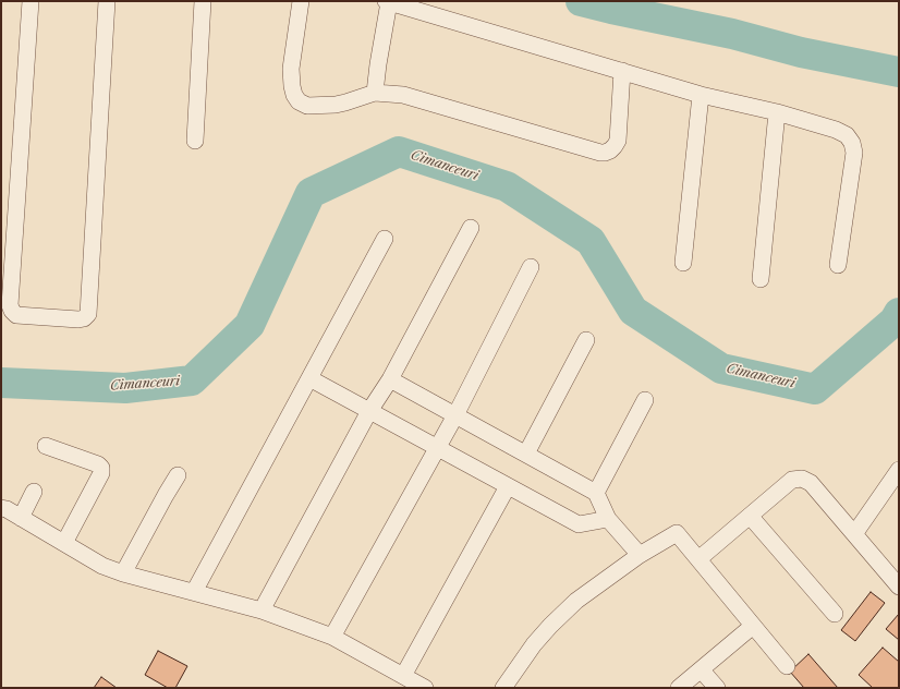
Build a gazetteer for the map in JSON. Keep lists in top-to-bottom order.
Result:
{
  "water": ["Cimanceuri"]
}
